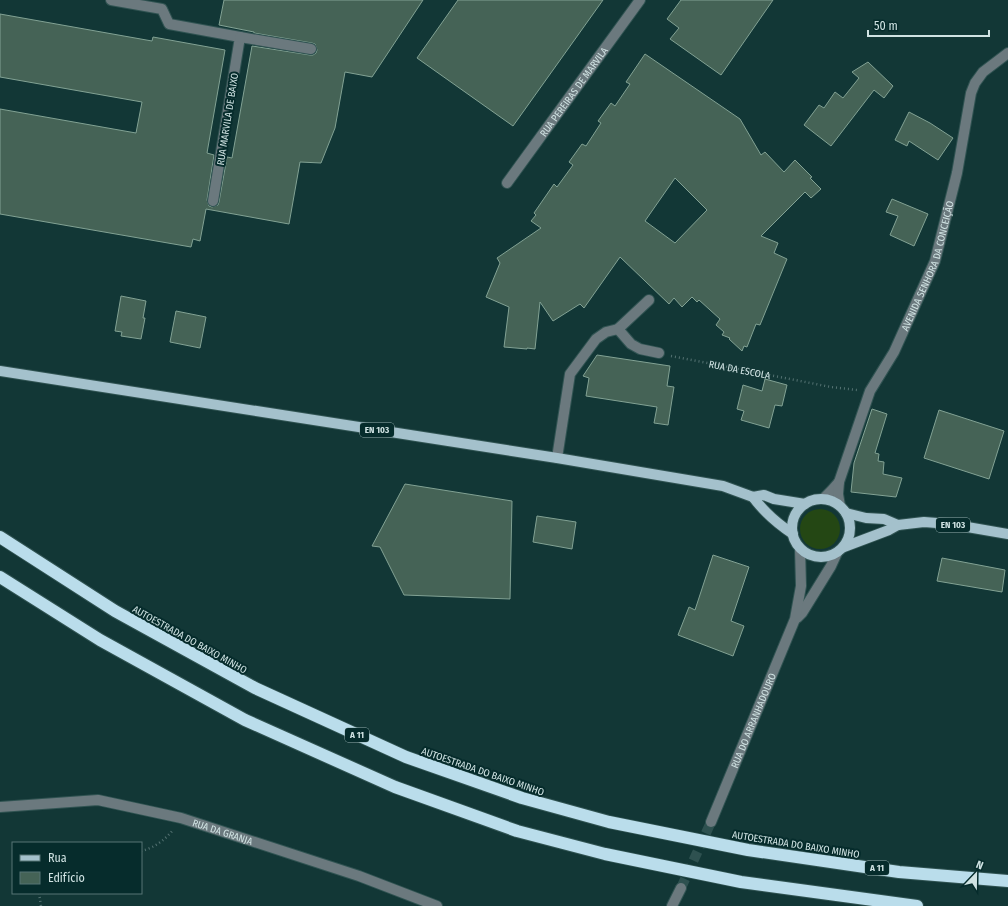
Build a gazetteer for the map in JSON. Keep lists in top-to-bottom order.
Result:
{
  "streets": {
    "highway": ["AUTOESTRADA DO BAIXO MINHO", "A 11"],
    "main road": ["EN 103"],
    "street": [
      "RUA PEREIRAS DE MARVILA",
      "RUA MARVILA DE BAIXO",
      "AVENIDA SENHORA DA CONCEIÇÃO",
      "RUA DO ARRANHADOURO",
      "RUA DA GRANJA"
    ],
    "path": ["RUA DA ESCOLA"]
  },
  "crossings": [
    ["AVENIDA SENHORA DA CONCEIÇÃO", "RUA DA ESCOLA"],
    ["AVENIDA SENHORA DA CONCEIÇÃO", "EN 103"],
    ["AVENIDA SENHORA DA CONCEIÇÃO", "RUA DO ARRANHADOURO"],
    ["EN 103", "RUA DO ARRANHADOURO"]
  ],
  "legend": ["Rua", "Edifício"],
  "scale_bar": "50 m",
  "north": "top"
}
